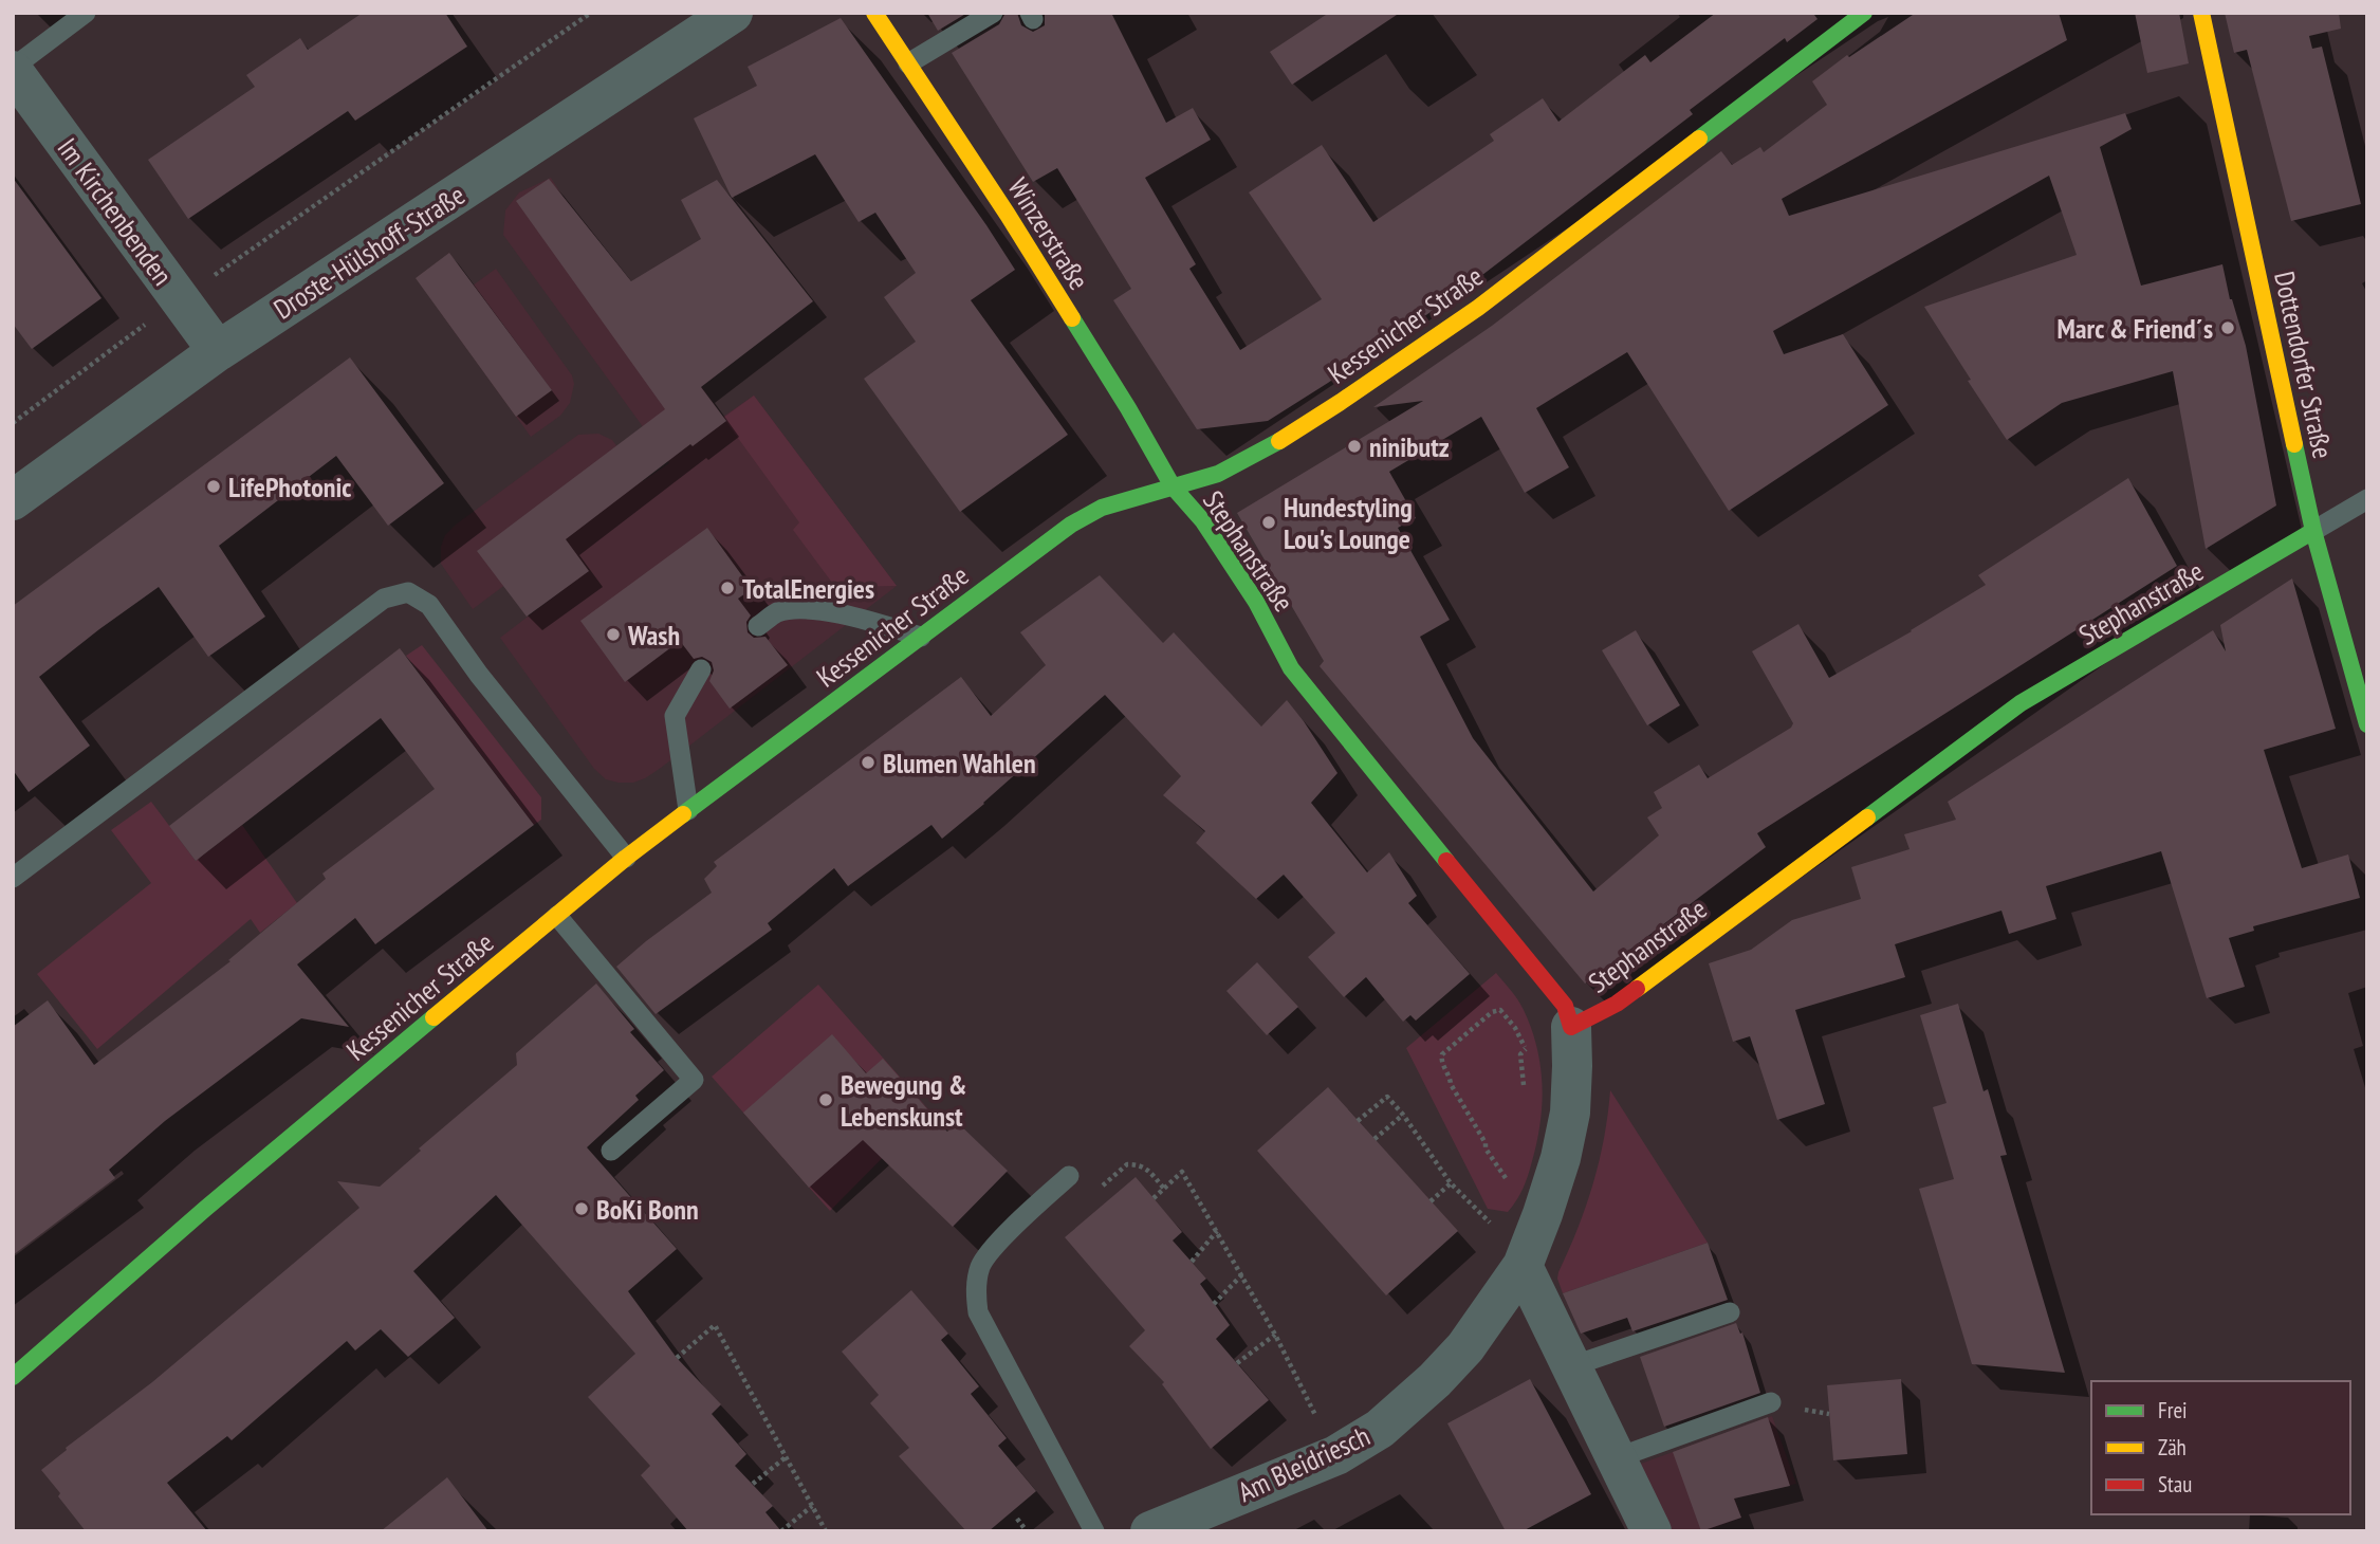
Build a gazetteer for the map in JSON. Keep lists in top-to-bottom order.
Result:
{
  "streets": {
    "street": [
      "Im Kirchenbenden",
      "Winzerstraße",
      "Droste-Hülshoff-Straße",
      "Kessenicher Straße",
      "Dottendorfer Straße",
      "Stephanstraße",
      "Am Bleidriesch"
    ]
  },
  "crossings": [
    ["Im Kirchenbenden", "Droste-Hülshoff-Straße"],
    ["Winzerstraße", "Kessenicher Straße"],
    ["Winzerstraße", "Stephanstraße"],
    ["Kessenicher Straße", "Stephanstraße"],
    ["Dottendorfer Straße", "Stephanstraße"],
    ["Stephanstraße", "Am Bleidriesch"]
  ],
  "places": [
    "Marc & Friend´s",
    "ninibutz",
    "LifePhotonic",
    "Hundestyling Lou's Lounge",
    "TotalEnergies",
    "Wash",
    "Blumen Wahlen",
    "Bewegung & Lebenskunst",
    "BoKi Bonn"
  ],
  "legend": ["Frei", "Zäh", "Stau"]
}
